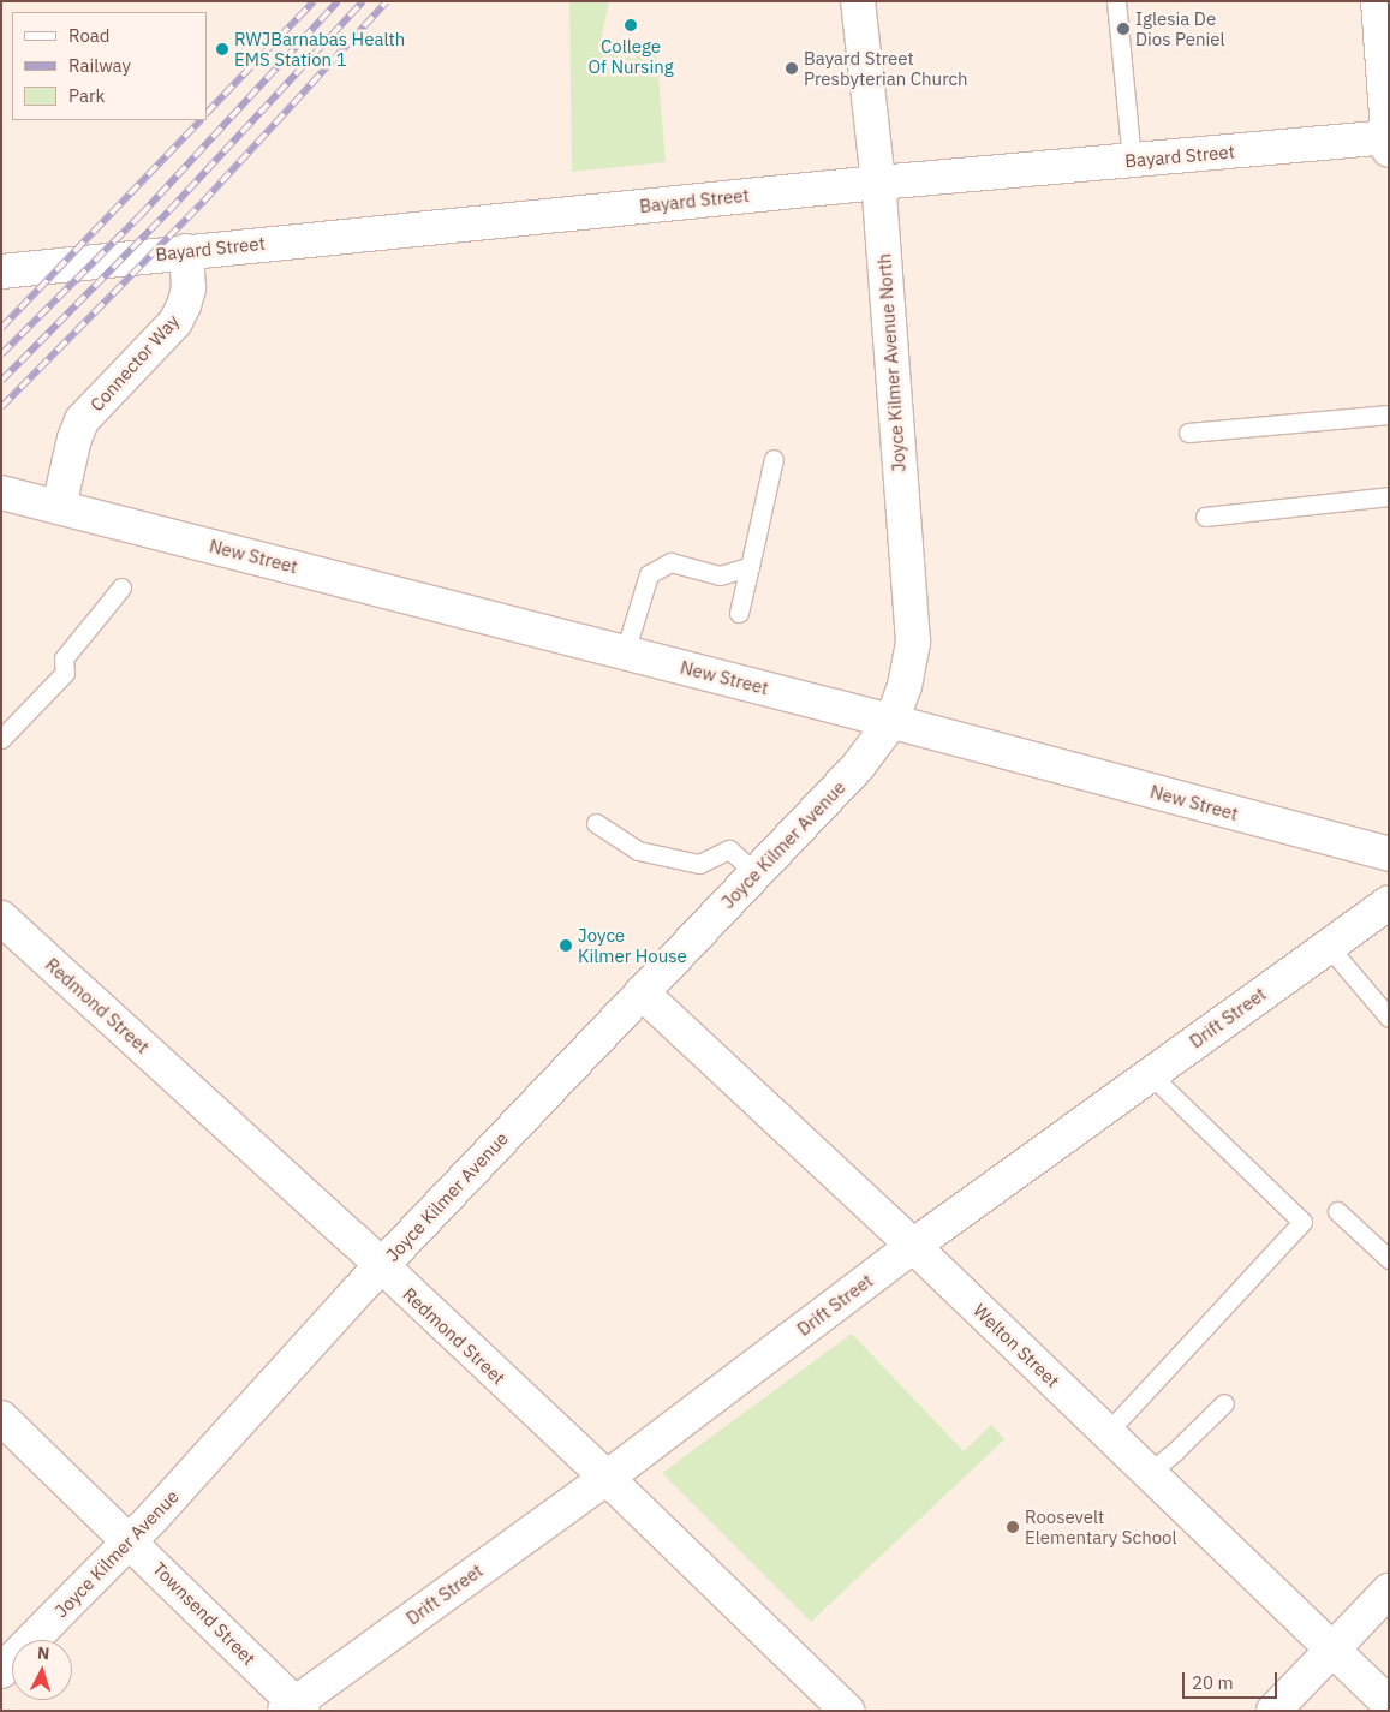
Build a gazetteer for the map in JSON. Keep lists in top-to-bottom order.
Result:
{
  "streets": {
    "street": [
      "Bayard Street",
      "Connector Way",
      "Joyce Kilmer Avenue North",
      "New Street",
      "Joyce Kilmer Avenue",
      "Redmond Street",
      "Drift Street",
      "Welton Street",
      "Townsend Street"
    ]
  },
  "crossings": [
    ["Bayard Street", "Connector Way"],
    ["Bayard Street", "Joyce Kilmer Avenue North"],
    ["Connector Way", "New Street"],
    ["Joyce Kilmer Avenue North", "New Street"],
    ["Joyce Kilmer Avenue North", "Joyce Kilmer Avenue"],
    ["New Street", "Joyce Kilmer Avenue"],
    ["Joyce Kilmer Avenue", "Redmond Street"],
    ["Joyce Kilmer Avenue", "Welton Street"],
    ["Joyce Kilmer Avenue", "Townsend Street"],
    ["Redmond Street", "Drift Street"],
    ["Drift Street", "Welton Street"],
    ["Drift Street", "Townsend Street"]
  ],
  "places": [
    "College Of Nursing",
    "Iglesia De Dios Peniel",
    "RWJBarnabas Health EMS Station 1",
    "Bayard Street Presbyterian Church",
    "Joyce Kilmer House",
    "Roosevelt Elementary School"
  ],
  "legend": ["Road", "Railway", "Park"],
  "scale_bar": "20 m",
  "north": "top"
}
